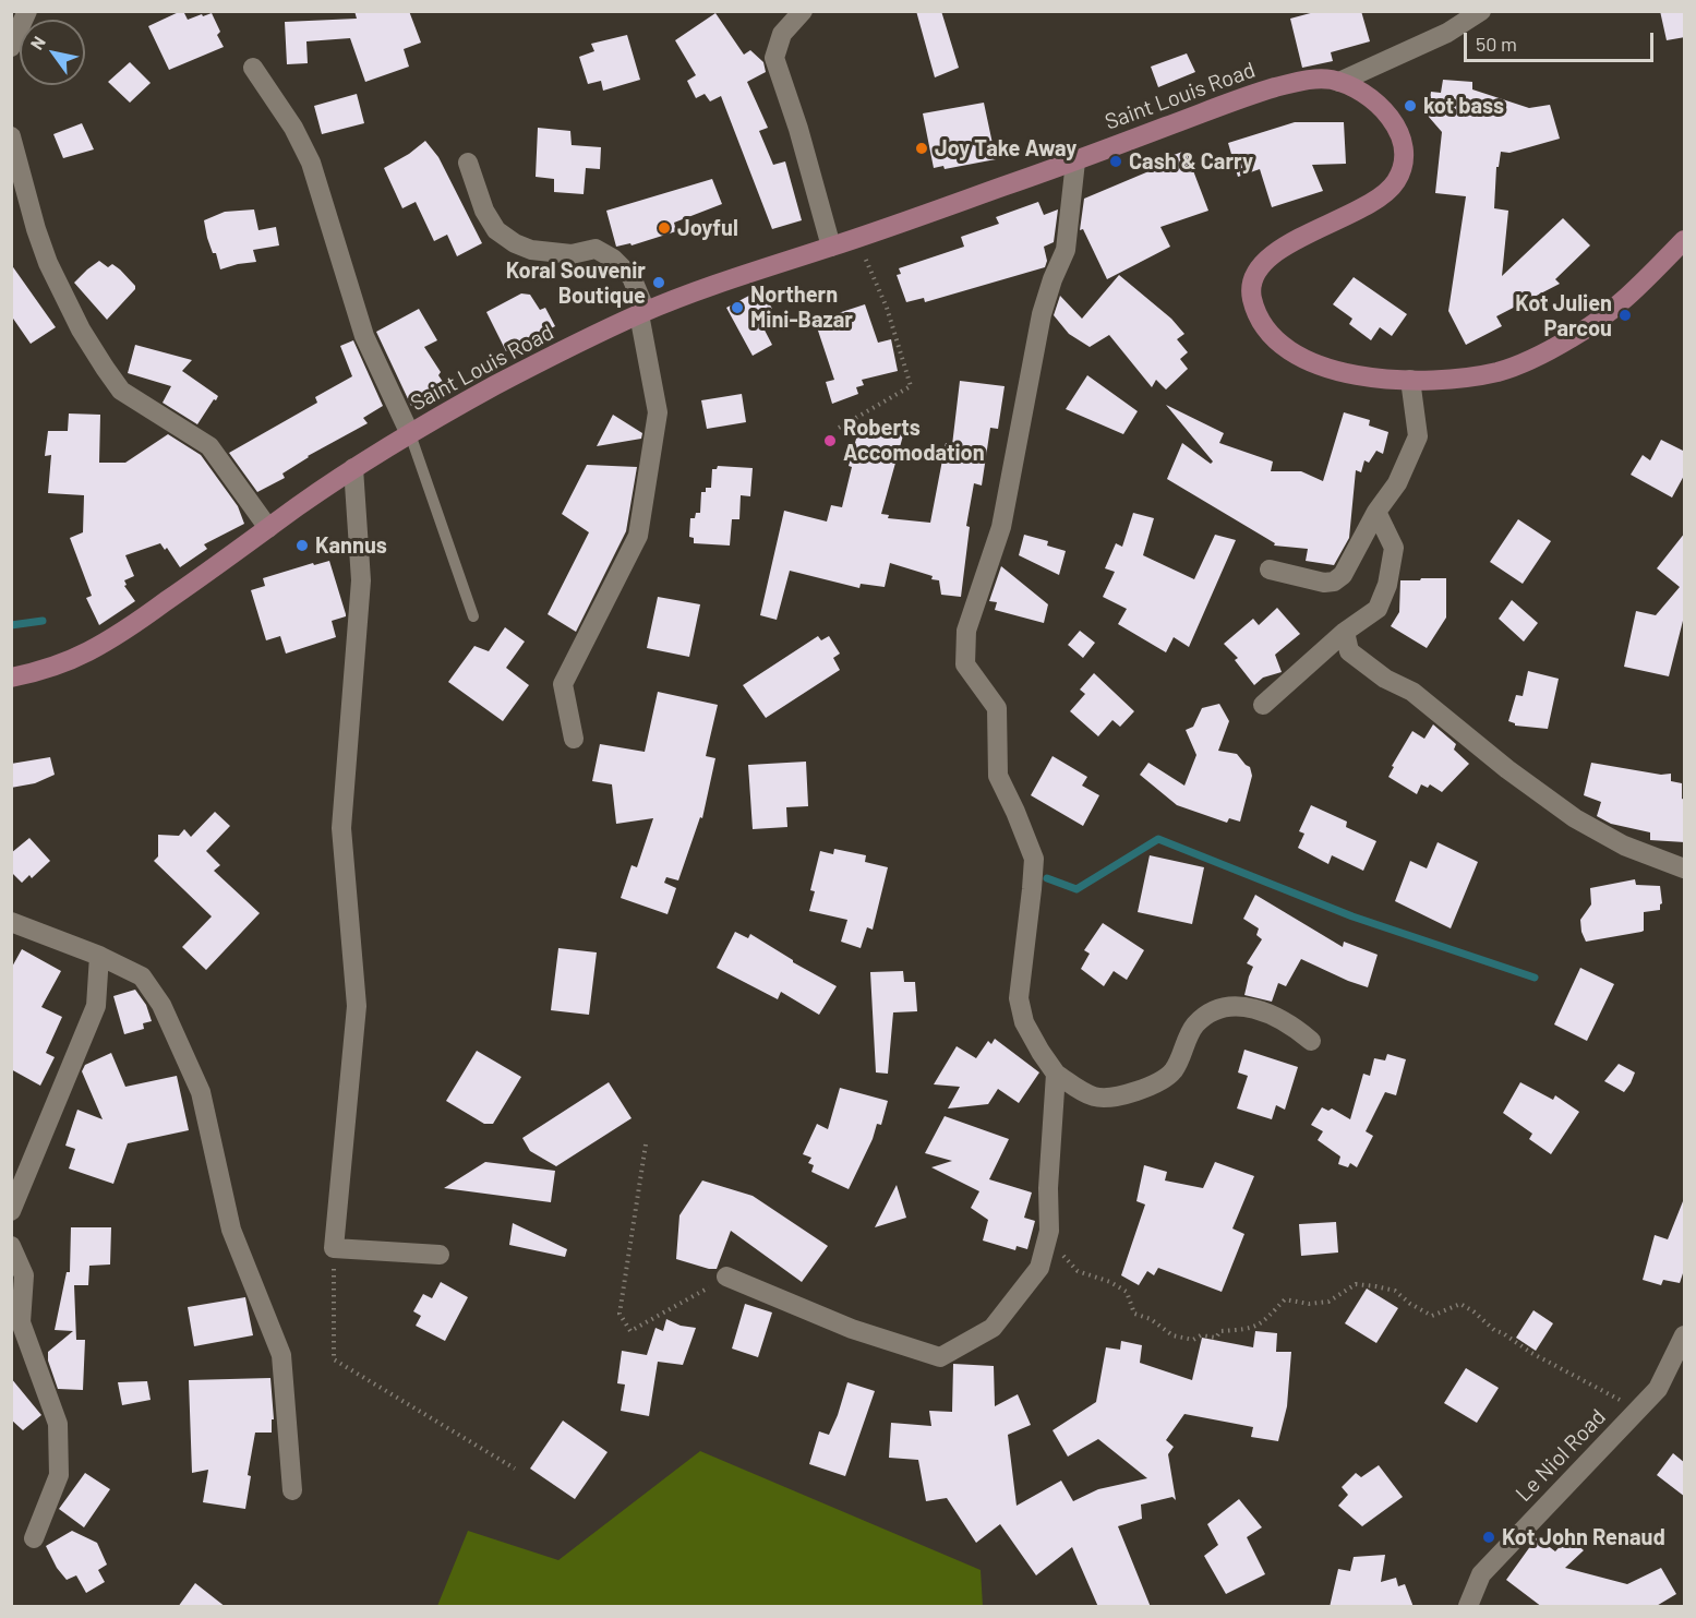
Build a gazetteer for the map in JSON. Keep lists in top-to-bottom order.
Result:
{
  "streets": {
    "main road": ["Saint Louis Road"],
    "street": ["Le Niol Road"]
  },
  "places": [
    "kot bass",
    "Joy Take Away",
    "Cash & Carry",
    "Joyful",
    "Koral Souvenir Boutique",
    "Northern Mini-Bazar",
    "Kot Julien Parcou",
    "Roberts Accomodation",
    "Kannus",
    "Kot John Renaud"
  ],
  "scale_bar": "50 m",
  "north": "top left"
}
